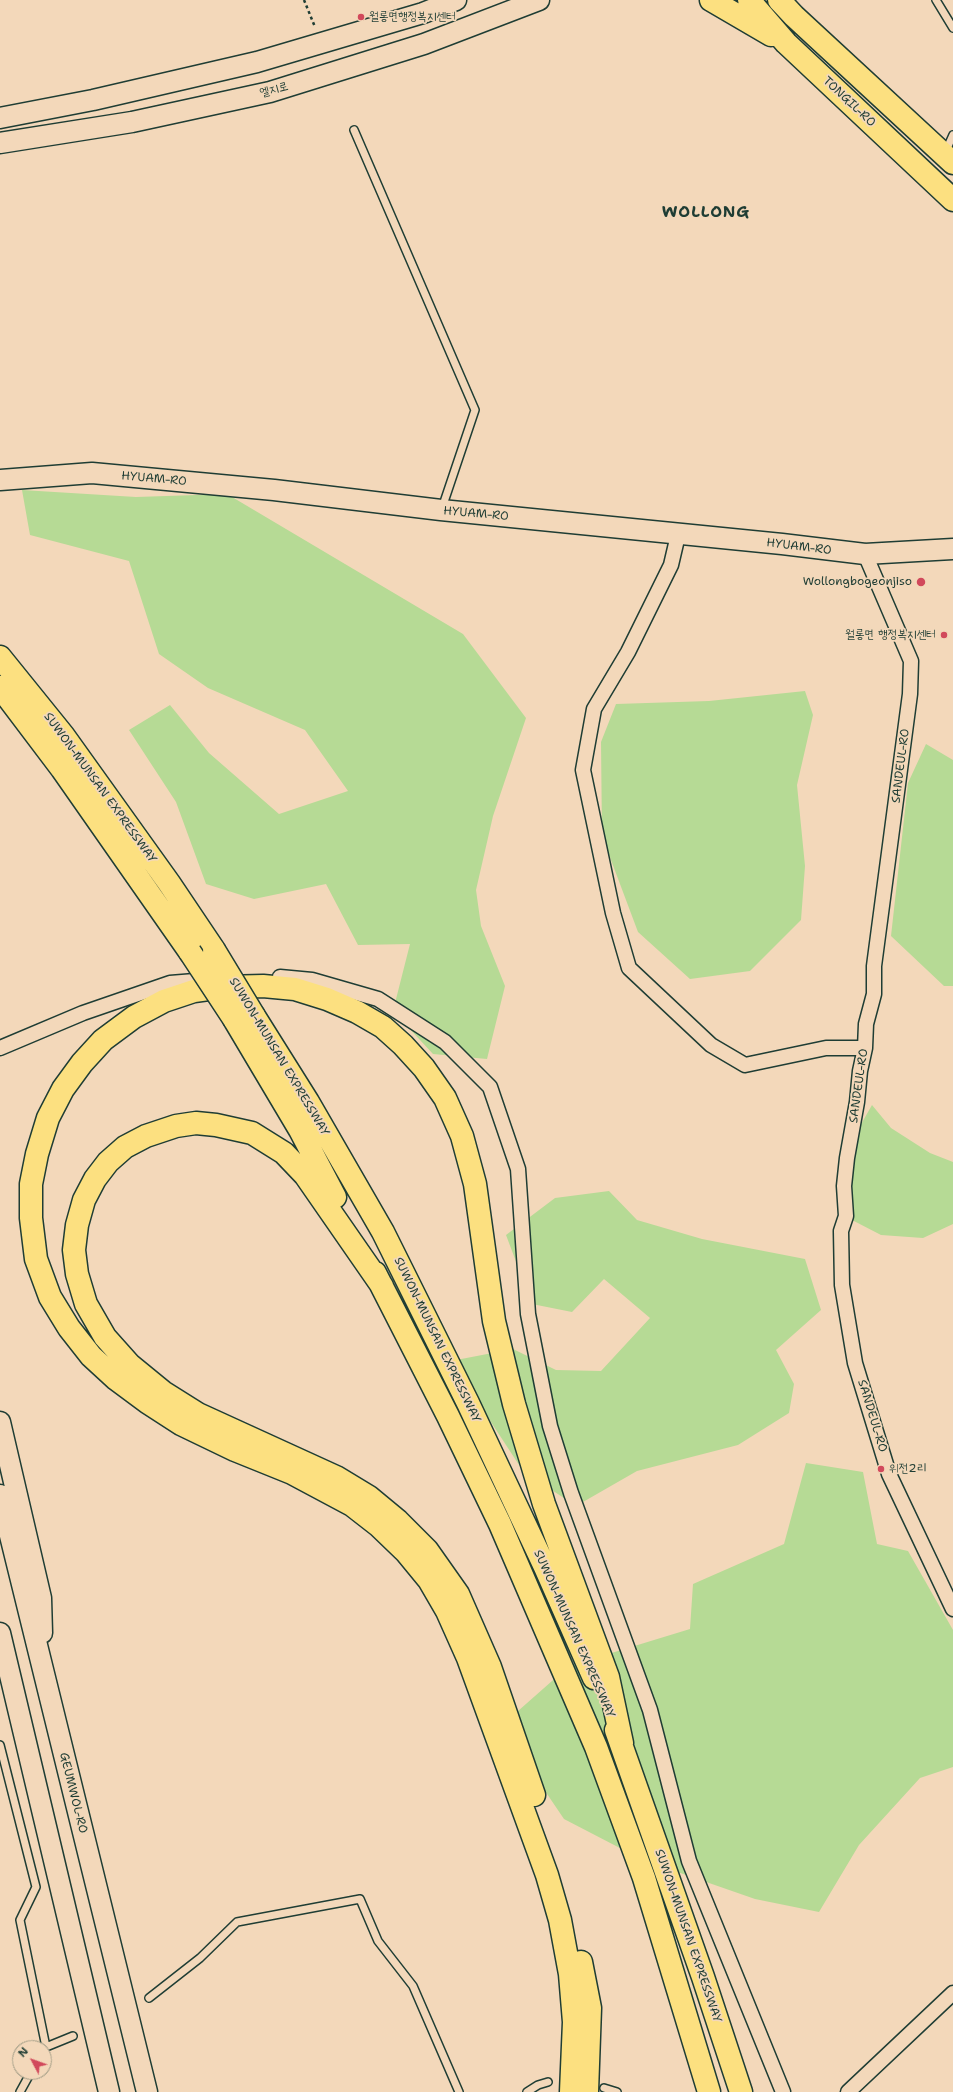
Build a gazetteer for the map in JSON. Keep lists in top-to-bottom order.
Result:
{
  "streets": {
    "main road": [
      "엘지로",
      "TONGIL-RO",
      "HYUAM-RO",
      "SUWON-MUNSAN EXPRESSWAY",
      "GEUMWOL-RO"
    ],
    "street": ["SANDEUL-RO"]
  },
  "crossings": [
    ["HYUAM-RO", "SANDEUL-RO"]
  ],
  "districts": ["WOLLONG"],
  "places": [
    "월롱면행정복지센터",
    "Wollongbogeonjiso",
    "월롱면 행정복지센터",
    "위전2리"
  ],
  "north": "top left"
}
